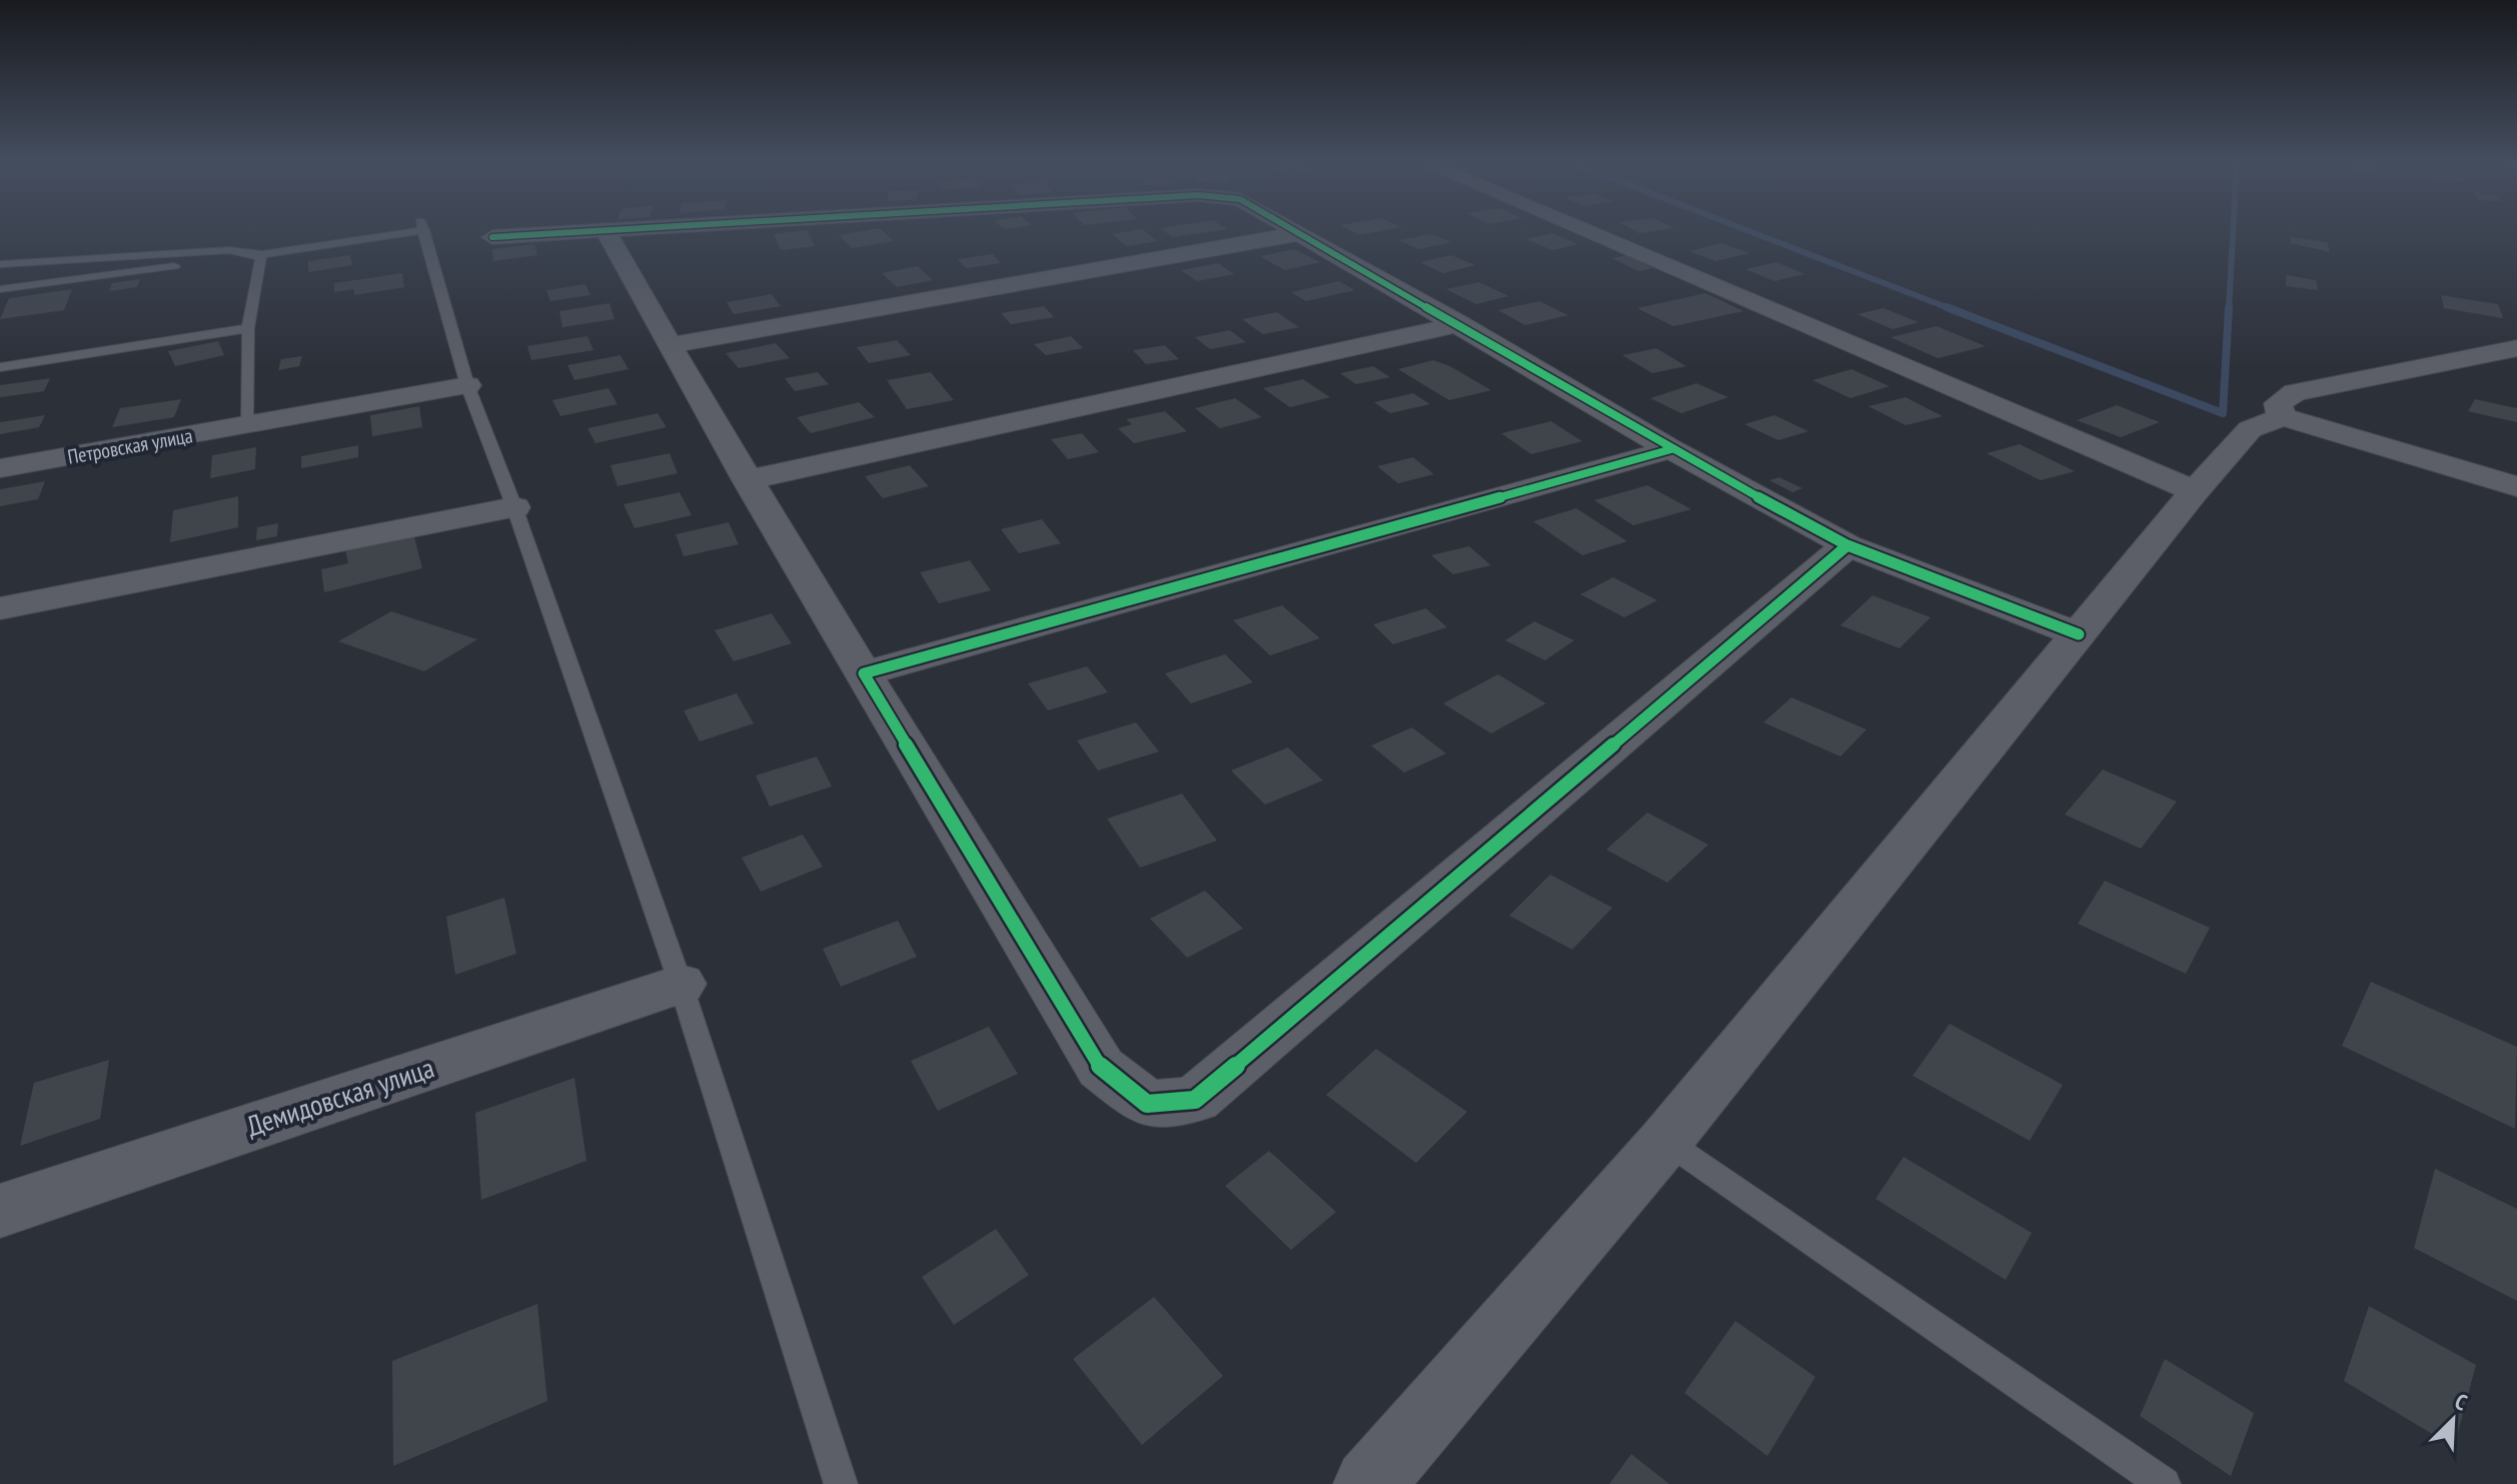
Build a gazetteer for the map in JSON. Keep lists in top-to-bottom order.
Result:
{
  "streets": {
    "street": ["Петровская улица", "Демидовская улица"]
  },
  "north": "top right"
}
